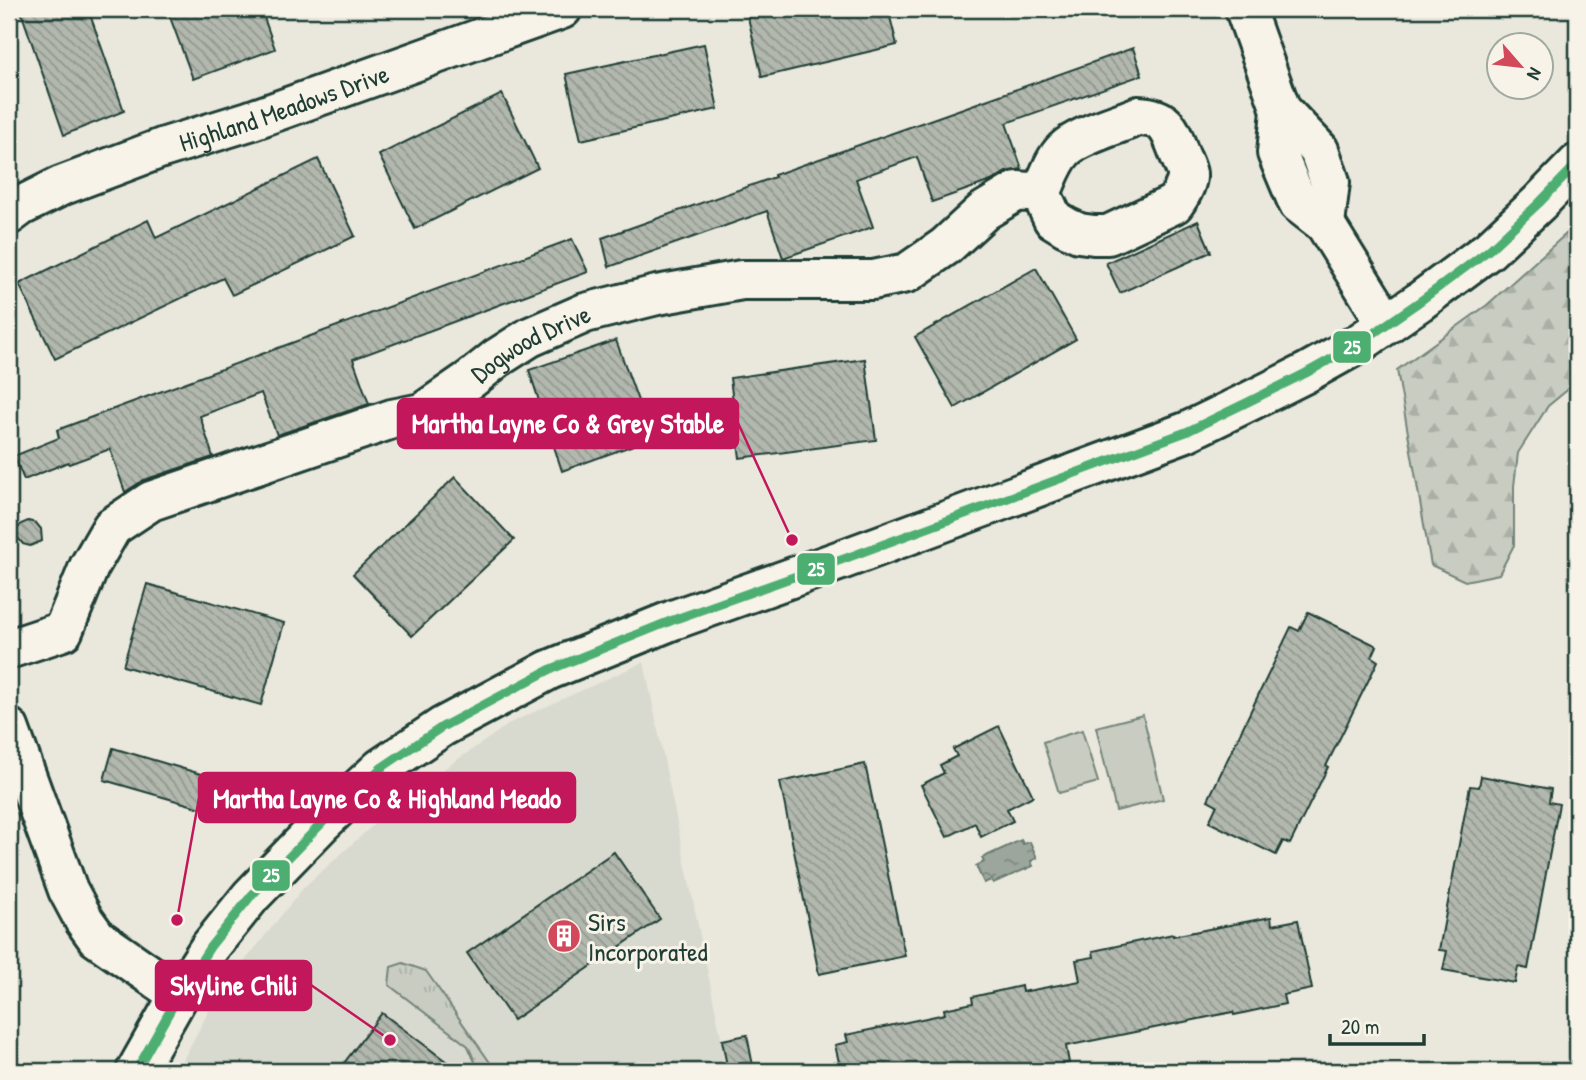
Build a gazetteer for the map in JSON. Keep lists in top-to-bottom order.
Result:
{
  "streets": {
    "street": ["Highland Meadows Drive", "Dogwood Drive"]
  },
  "places": {
    "other": ["Martha Layne Co & Grey Stable", "Martha Layne Co & Highland Meado", "Skyline Chili"],
    "building": ["Sirs Incorporated"]
  },
  "lines": ["transit line 25"],
  "scale_bar": "20 m",
  "north": "bottom right"
}
